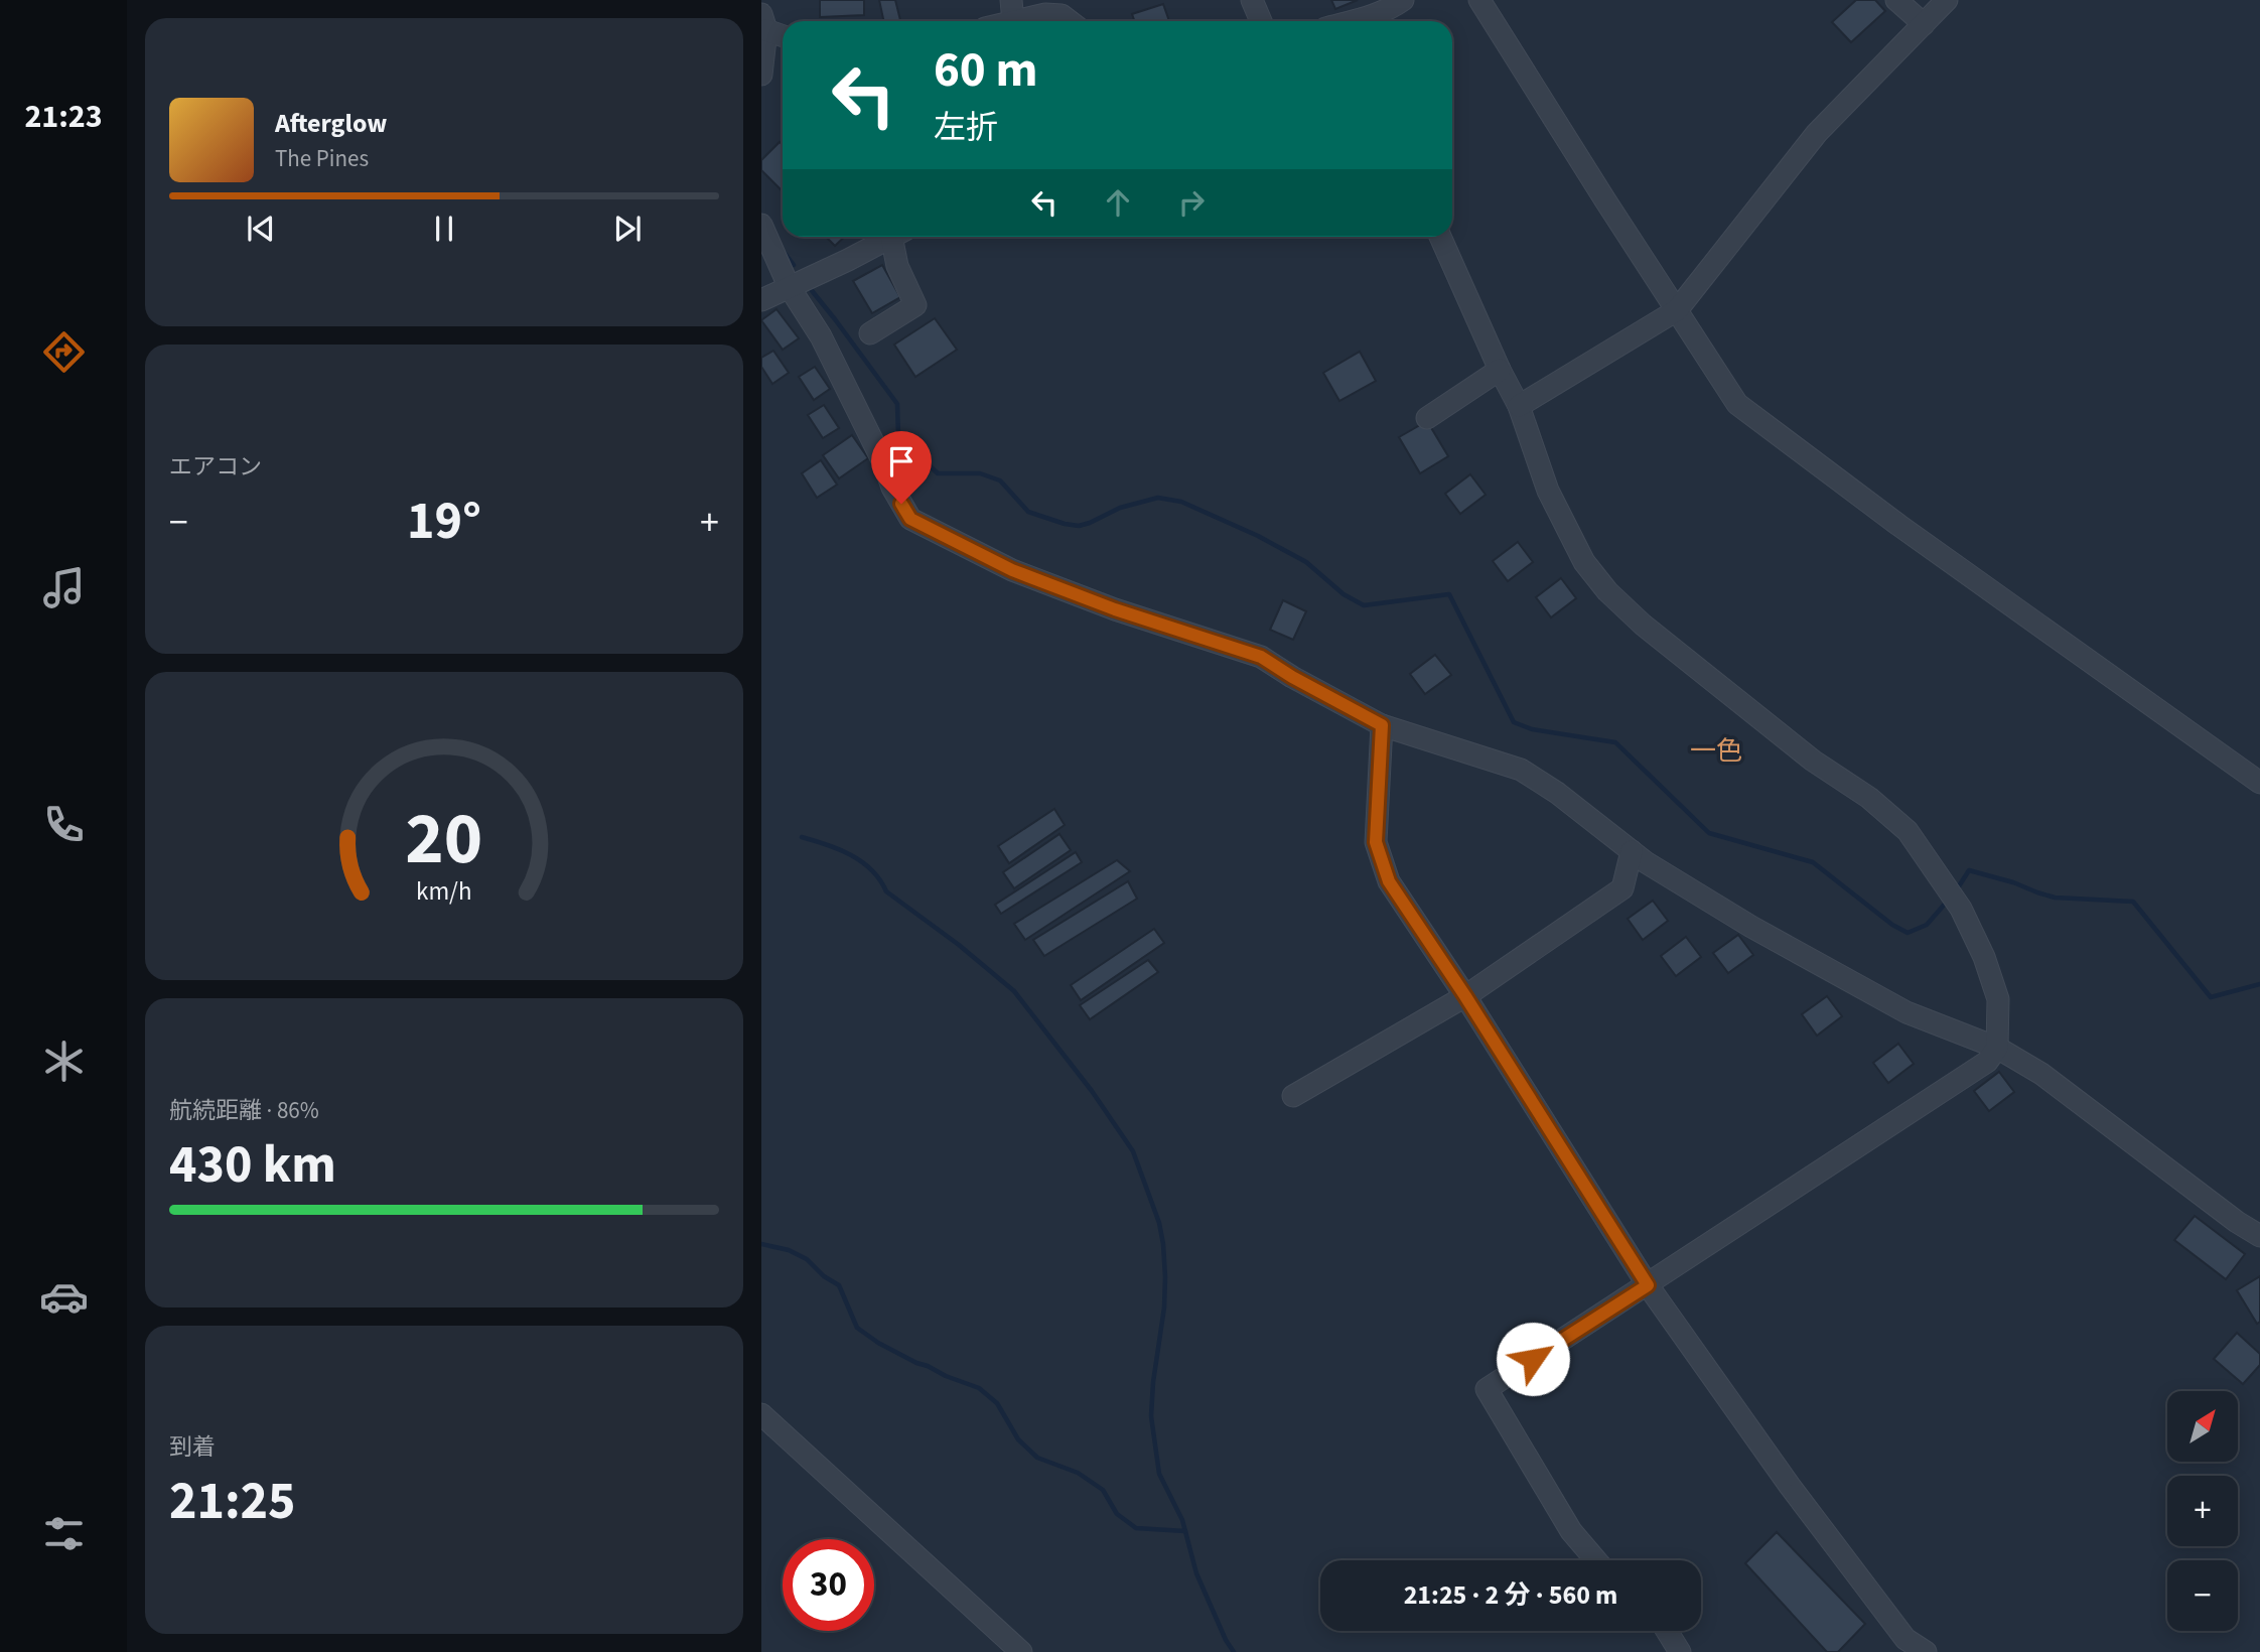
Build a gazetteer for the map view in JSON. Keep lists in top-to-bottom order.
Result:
{
  "districts": ["一色"],
  "north": "top right",
  "page": {
    "tabs": "21:23",
    "turn": ["60 m", "左折"],
    "song": ["Afterglow", "The Pines"],
    "tile": [
      "エアコン",
      ["航続距離 · 86%", "430 km"],
      ["到着", "21:25"]
    ],
    "heat": ["−", "19°", "+"],
    "map_buttons": ["+", "−"],
    "limit": "30",
    "trip": "21:25 · 2 分 · 560 m",
    "gauge": ["20", "km/h"]
  }
}
